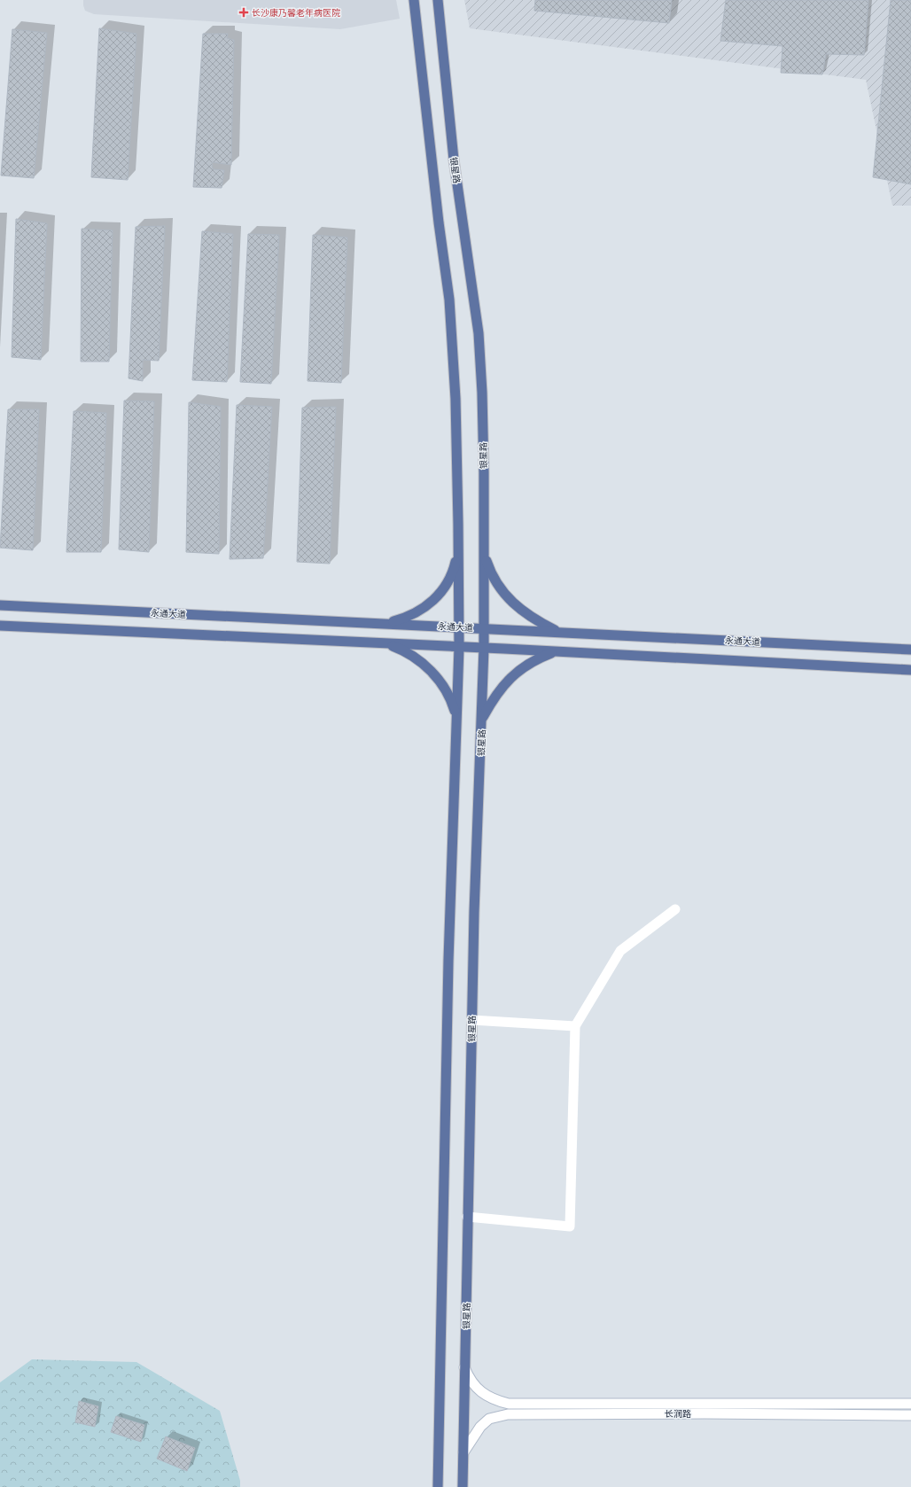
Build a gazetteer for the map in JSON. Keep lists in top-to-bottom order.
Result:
{
  "streets": {
    "main road": ["银星路", "永通大道", "长润路"]
  },
  "crossings": [
    ["银星路", "永通大道"],
    ["银星路", "长润路"]
  ],
  "places": {
    "health": ["长沙康乃馨老年病医院"]
  }
}
